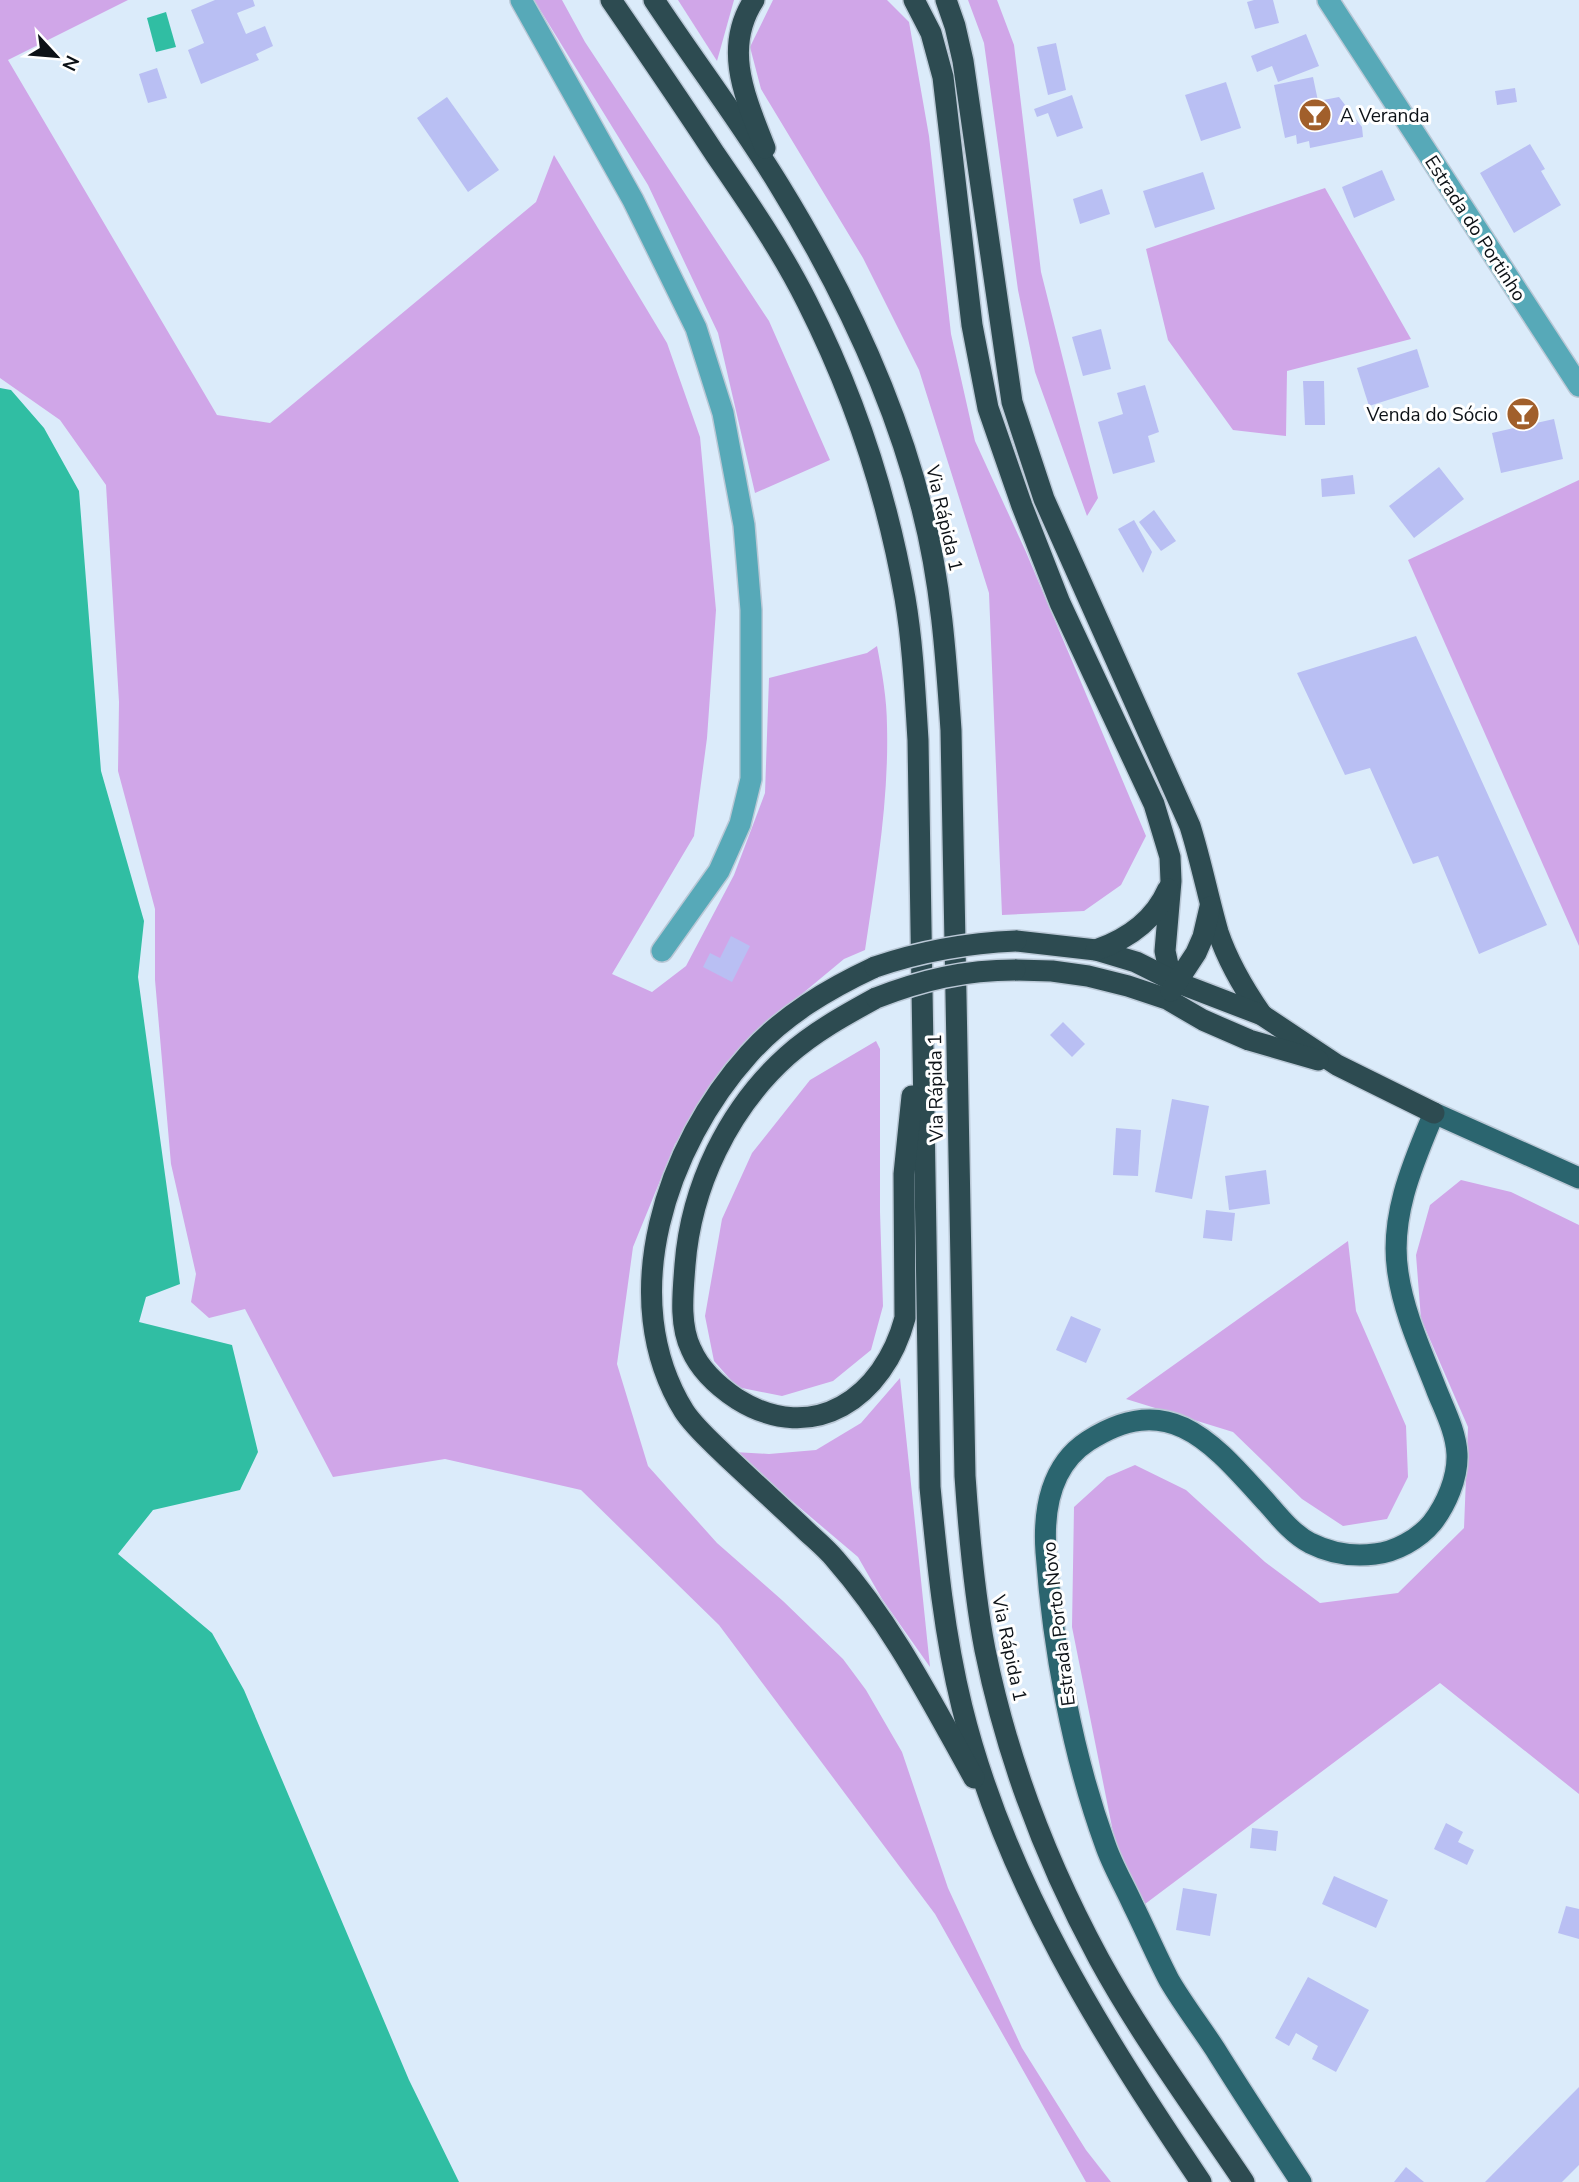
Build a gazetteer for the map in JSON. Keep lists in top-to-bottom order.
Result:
{
  "streets": {
    "highway": ["Via Rápida 1"],
    "main road": ["Estrada Porto Novo"],
    "street": ["Estrada do Portinho"]
  },
  "places": {
    "bar": ["A Veranda", "Venda do Sócio"]
  },
  "north": "bottom right"
}
